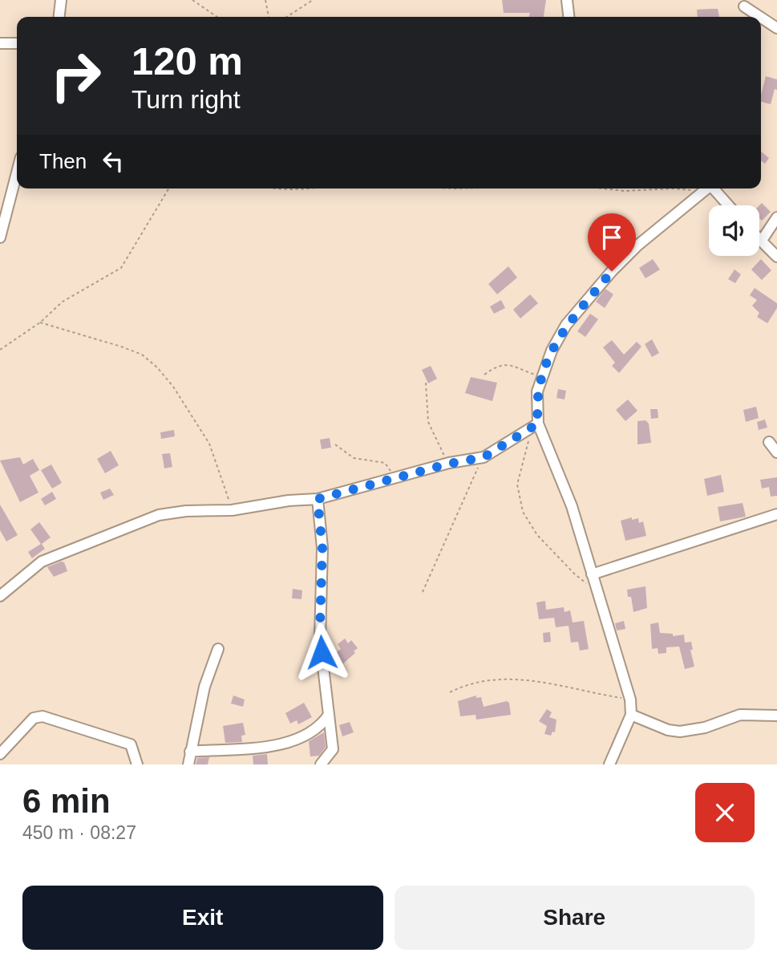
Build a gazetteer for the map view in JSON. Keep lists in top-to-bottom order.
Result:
{
  "page": {
    "turn": ["120 m", "Turn right"],
    "then": "Then",
    "heading": ["6 min", "450 m · 08:27"],
    "buttons": ["Exit", "Share"]
  }
}
